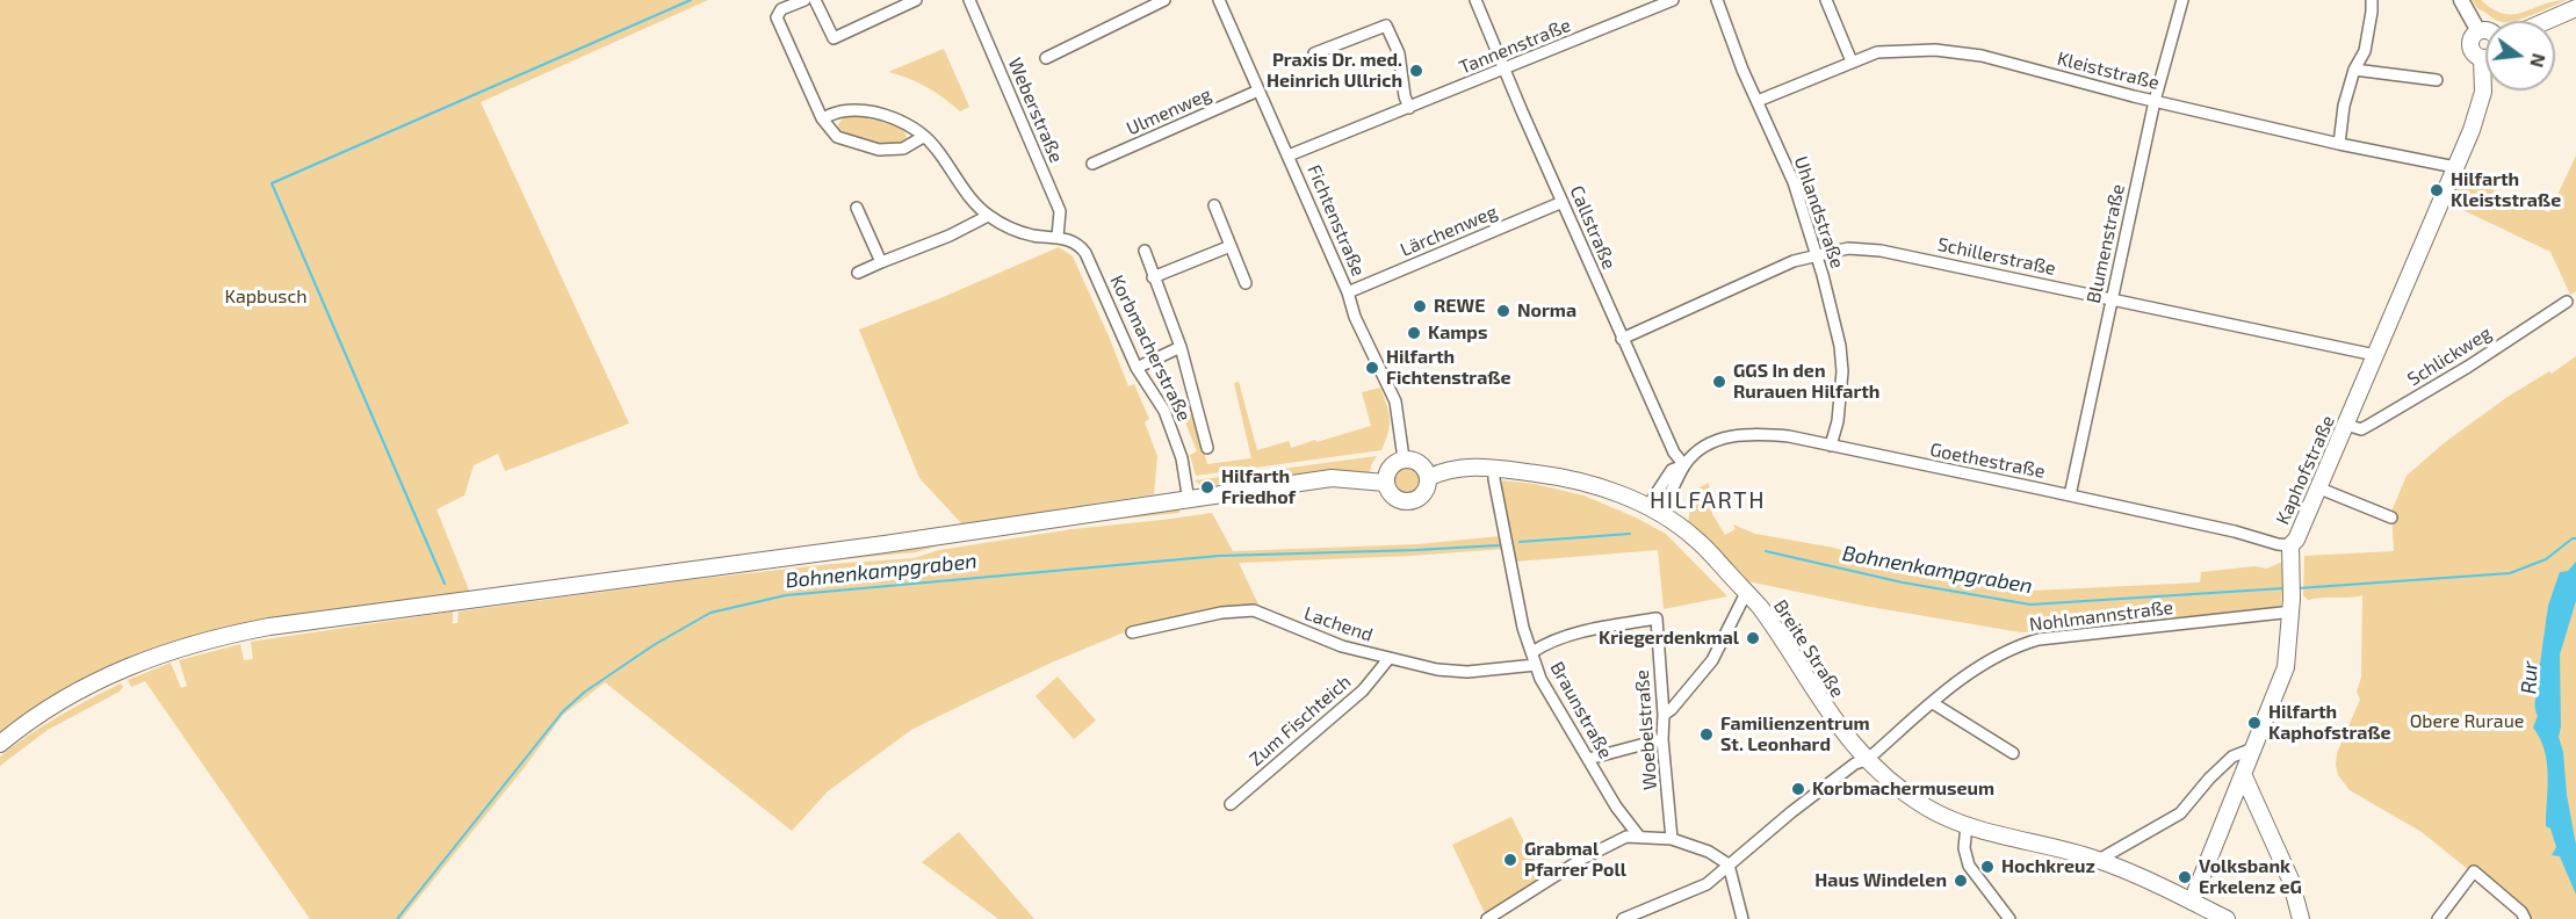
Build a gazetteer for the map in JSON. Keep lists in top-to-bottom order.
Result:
{
  "streets": {
    "main road": ["Kaphofstraße", "Breite Straße"],
    "street": [
      "Tannenstraße",
      "Kleiststraße",
      "Weberstraße",
      "Ulmenweg",
      "Uhlandstraße",
      "Fichtenstraße",
      "Callstraße",
      "Lärchenweg",
      "Blumenstraße",
      "Schillerstraße",
      "Korbmacherstraße",
      "Schlickweg",
      "Goethestraße",
      "Nohlmannstraße",
      "Lachend",
      "Braunstraße",
      "Zum Fischteich",
      "Woebelstraße"
    ]
  },
  "crossings": [
    ["Tannenstraße", "Fichtenstraße"],
    ["Tannenstraße", "Callstraße"],
    ["Kleiststraße", "Uhlandstraße"],
    ["Kleiststraße", "Blumenstraße"],
    ["Kleiststraße", "Kaphofstraße"],
    ["Weberstraße", "Korbmacherstraße"],
    ["Ulmenweg", "Fichtenstraße"],
    ["Uhlandstraße", "Schillerstraße"],
    ["Uhlandstraße", "Goethestraße"],
    ["Fichtenstraße", "Lärchenweg"],
    ["Fichtenstraße", "Breite Straße"],
    ["Callstraße", "Lärchenweg"],
    ["Callstraße", "Schillerstraße"],
    ["Callstraße", "Goethestraße"],
    ["Blumenstraße", "Schillerstraße"],
    ["Blumenstraße", "Goethestraße"],
    ["Schillerstraße", "Kaphofstraße"],
    ["Schlickweg", "Kaphofstraße"],
    ["Goethestraße", "Kaphofstraße"],
    ["Goethestraße", "Breite Straße"],
    ["Kaphofstraße", "Nohlmannstraße"],
    ["Kaphofstraße", "Breite Straße"],
    ["Nohlmannstraße", "Breite Straße"],
    ["Lachend", "Braunstraße"],
    ["Lachend", "Zum Fischteich"],
    ["Breite Straße", "Braunstraße"],
    ["Braunstraße", "Woebelstraße"]
  ],
  "districts": ["HILFARTH"],
  "water": ["Bohnenkampgraben", "Rur"],
  "parks": ["Kapbusch", "Obere Ruraue"],
  "places": [
    "Praxis Dr. med. Heinrich Ullrich",
    "Hilfarth Kleiststraße",
    "REWE",
    "Norma",
    "Kamps",
    "Hilfarth Fichtenstraße",
    "GGS In den Rurauen Hilfarth",
    "Hilfarth Friedhof",
    "Kriegerdenkmal",
    "Hilfarth Kaphofstraße",
    "Familienzentrum St. Leonhard",
    "Korbmachermuseum",
    "Grabmal Pfarrer Poll",
    "Hochkreuz",
    "Volksbank Erkelenz eG",
    "Haus Windelen"
  ],
  "north": "right"
}
